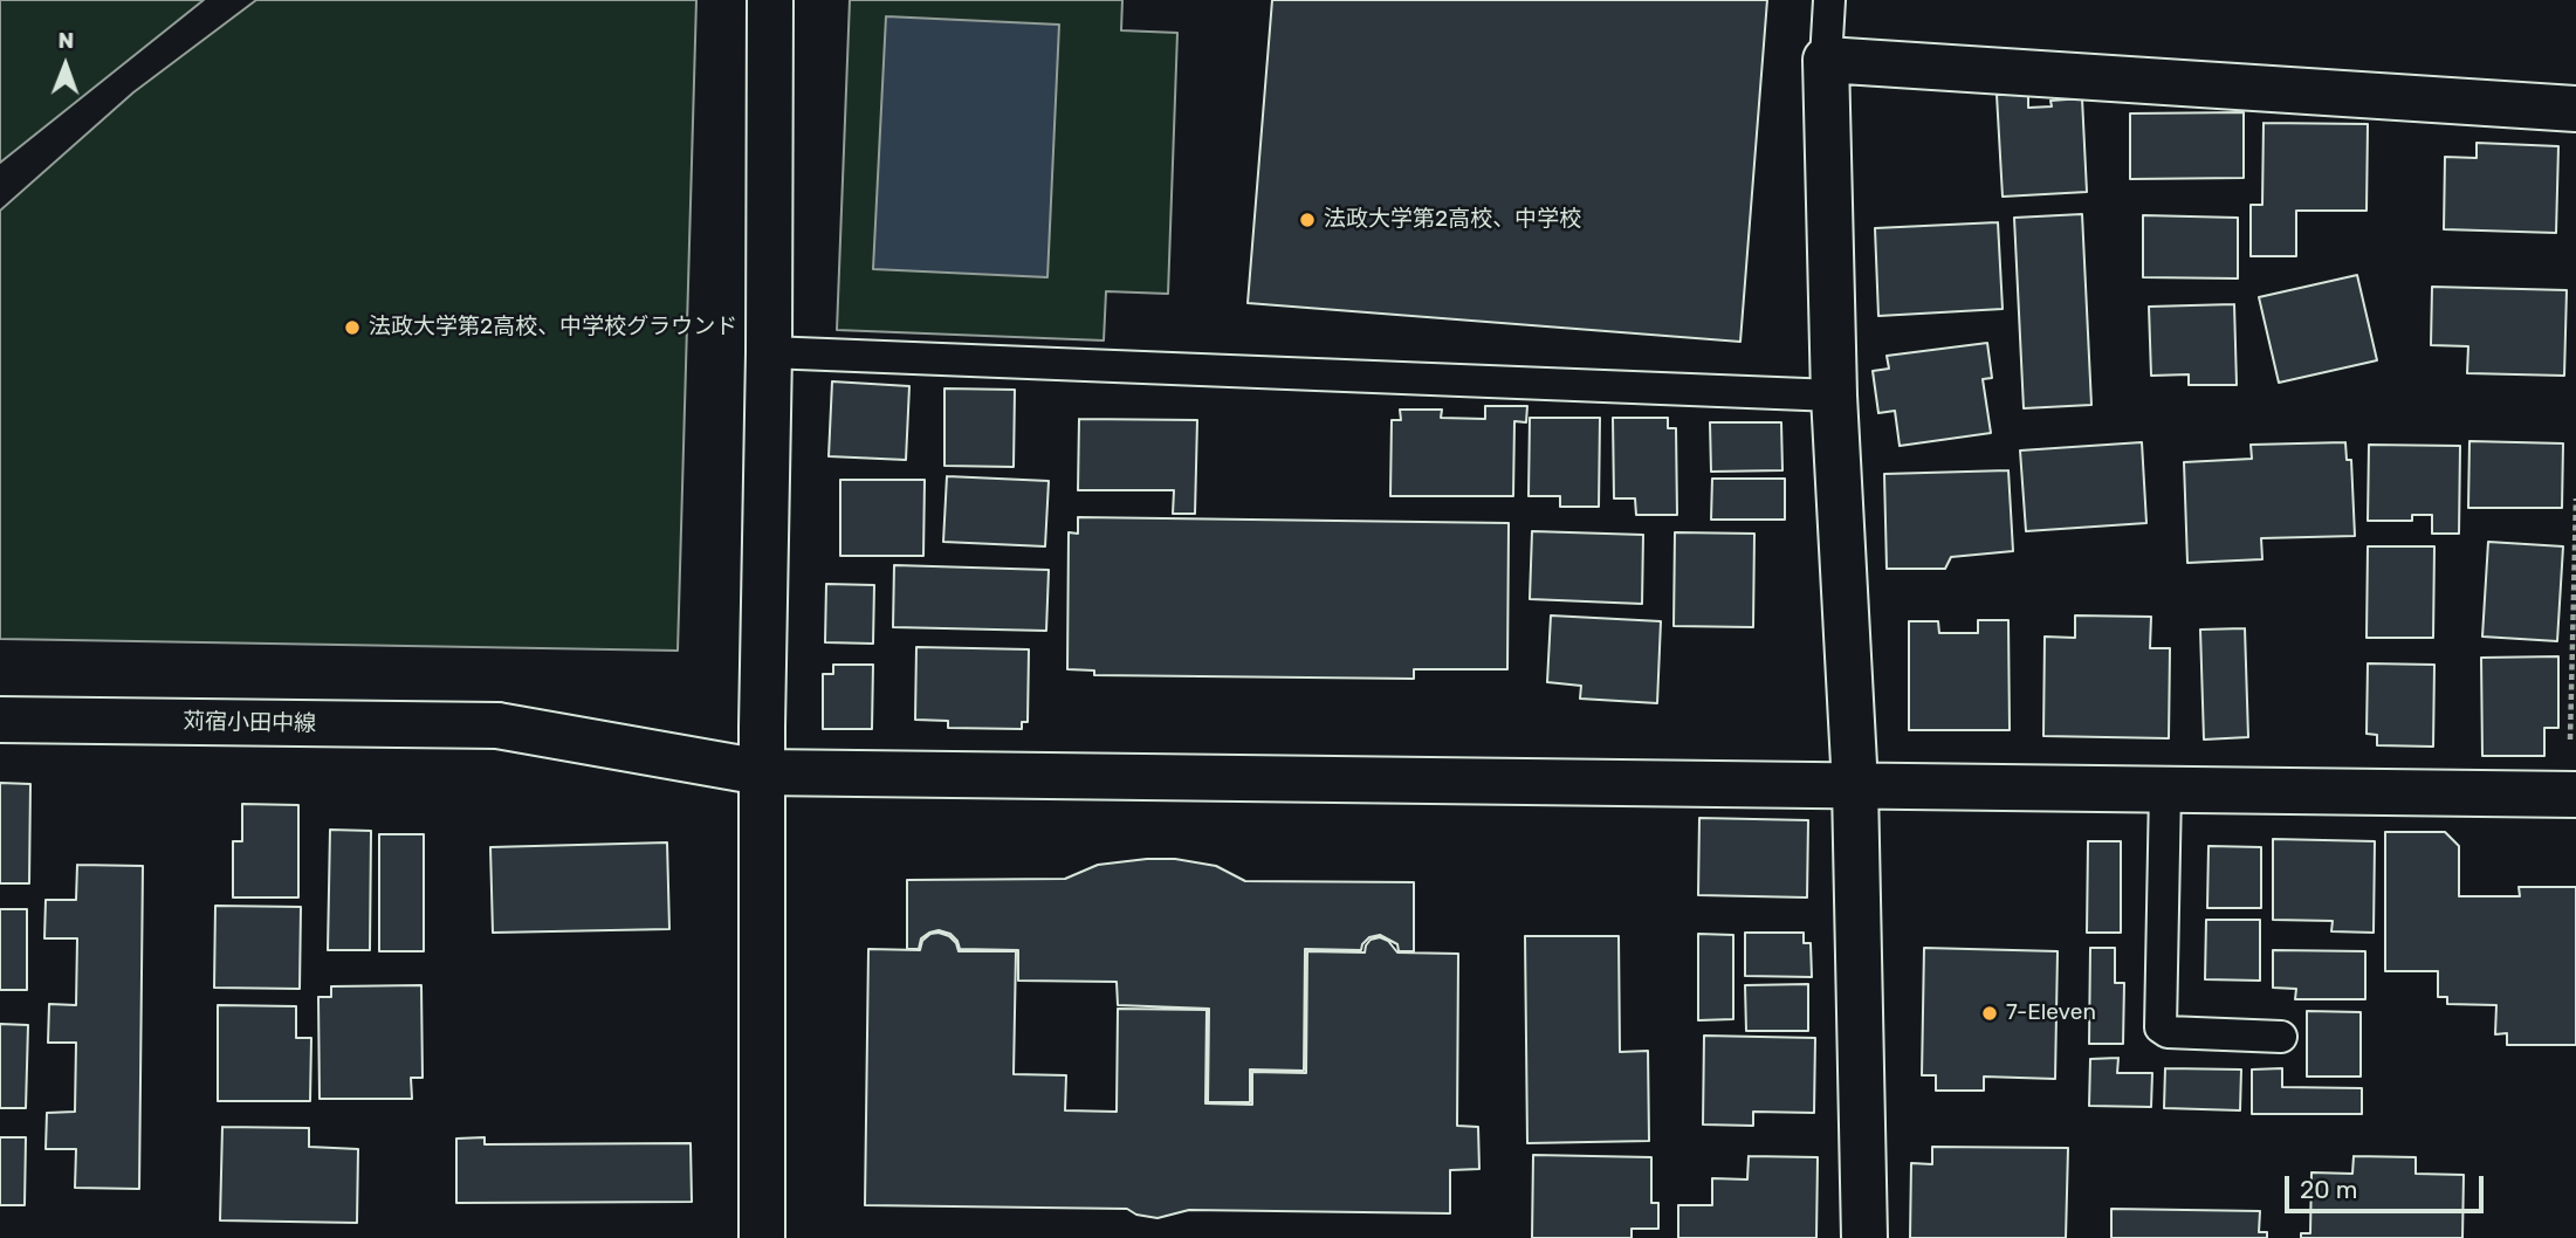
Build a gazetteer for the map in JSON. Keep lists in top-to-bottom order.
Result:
{
  "streets": {
    "street": ["苅宿小田中線"]
  },
  "places": ["法政大学第2高校、中学校", "法政大学第2高校、中学校グラウンド", "7-Eleven"],
  "scale_bar": "20 m",
  "north": "top"
}
